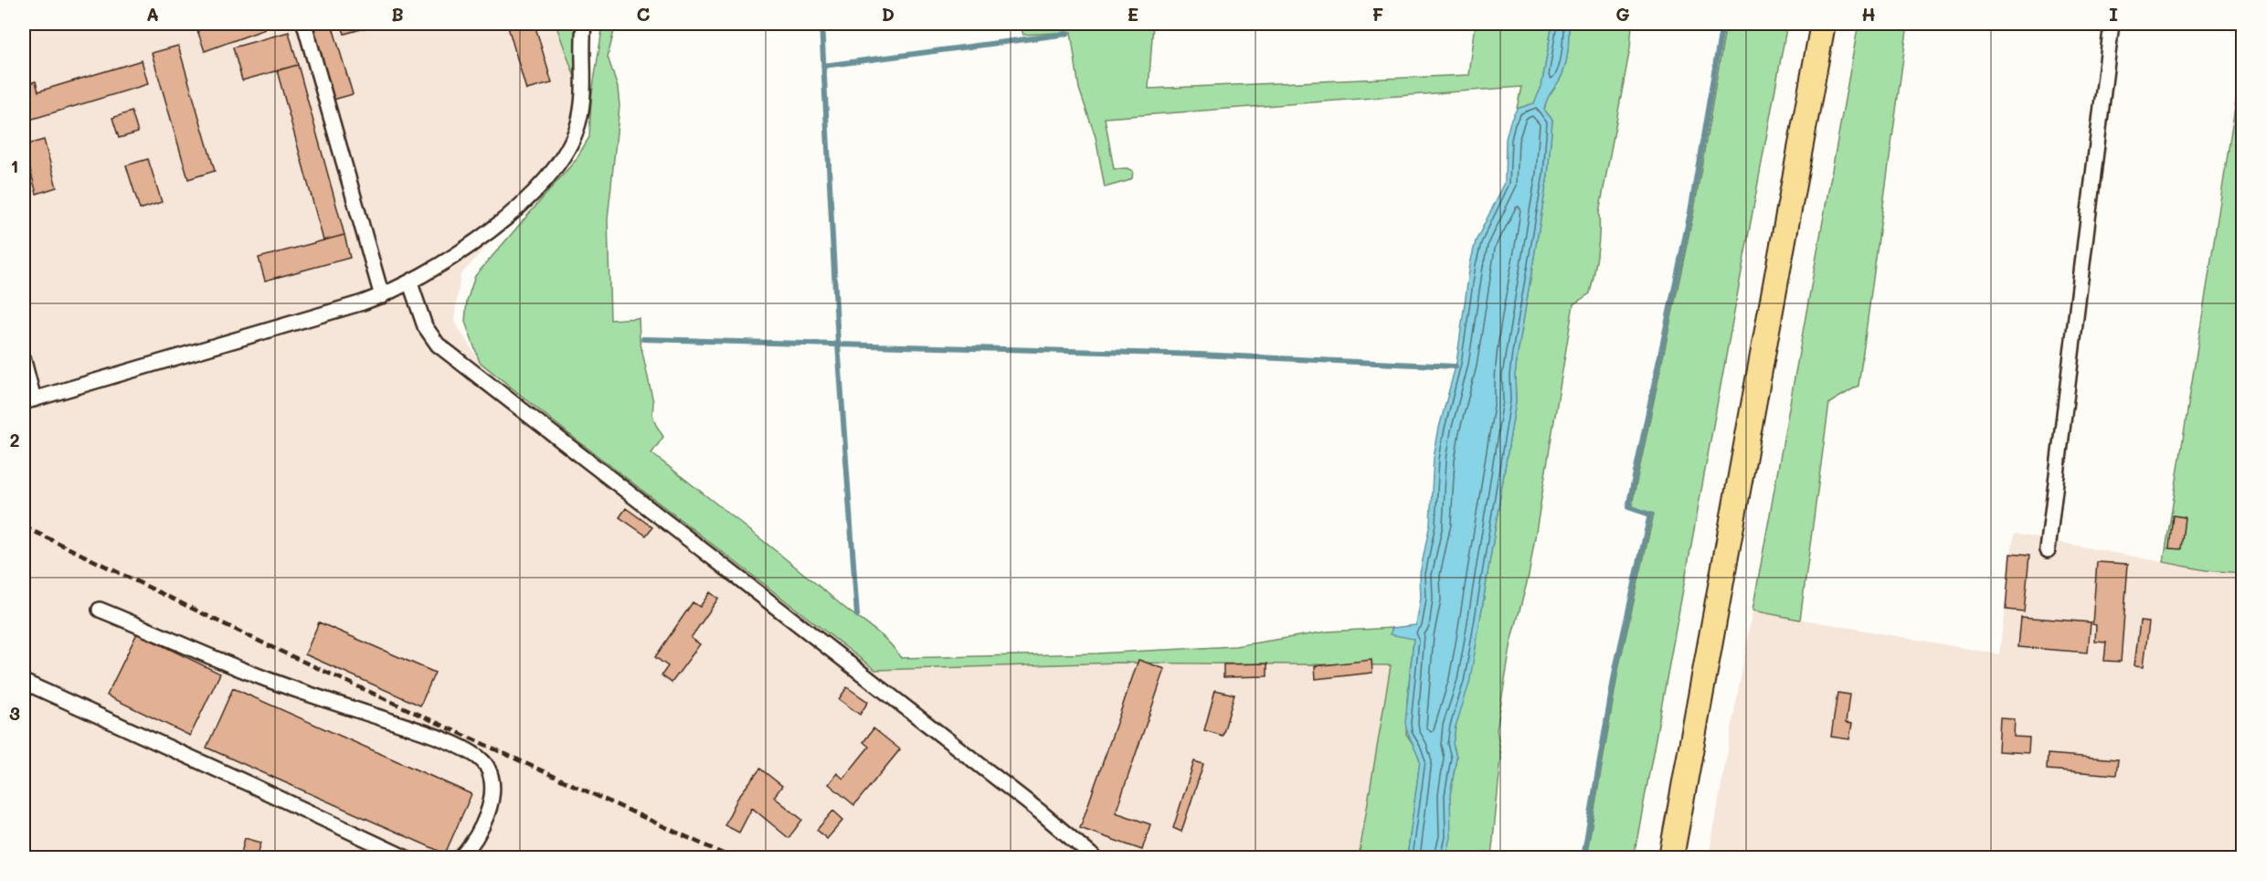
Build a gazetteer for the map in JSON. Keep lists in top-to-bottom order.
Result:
{
  "grid": {
    "columns": [
      "A",
      "B",
      "C",
      "D",
      "E",
      "F",
      "G",
      "H",
      "I"
    ],
    "rows": ["1", "2", "3"]
  }
}
